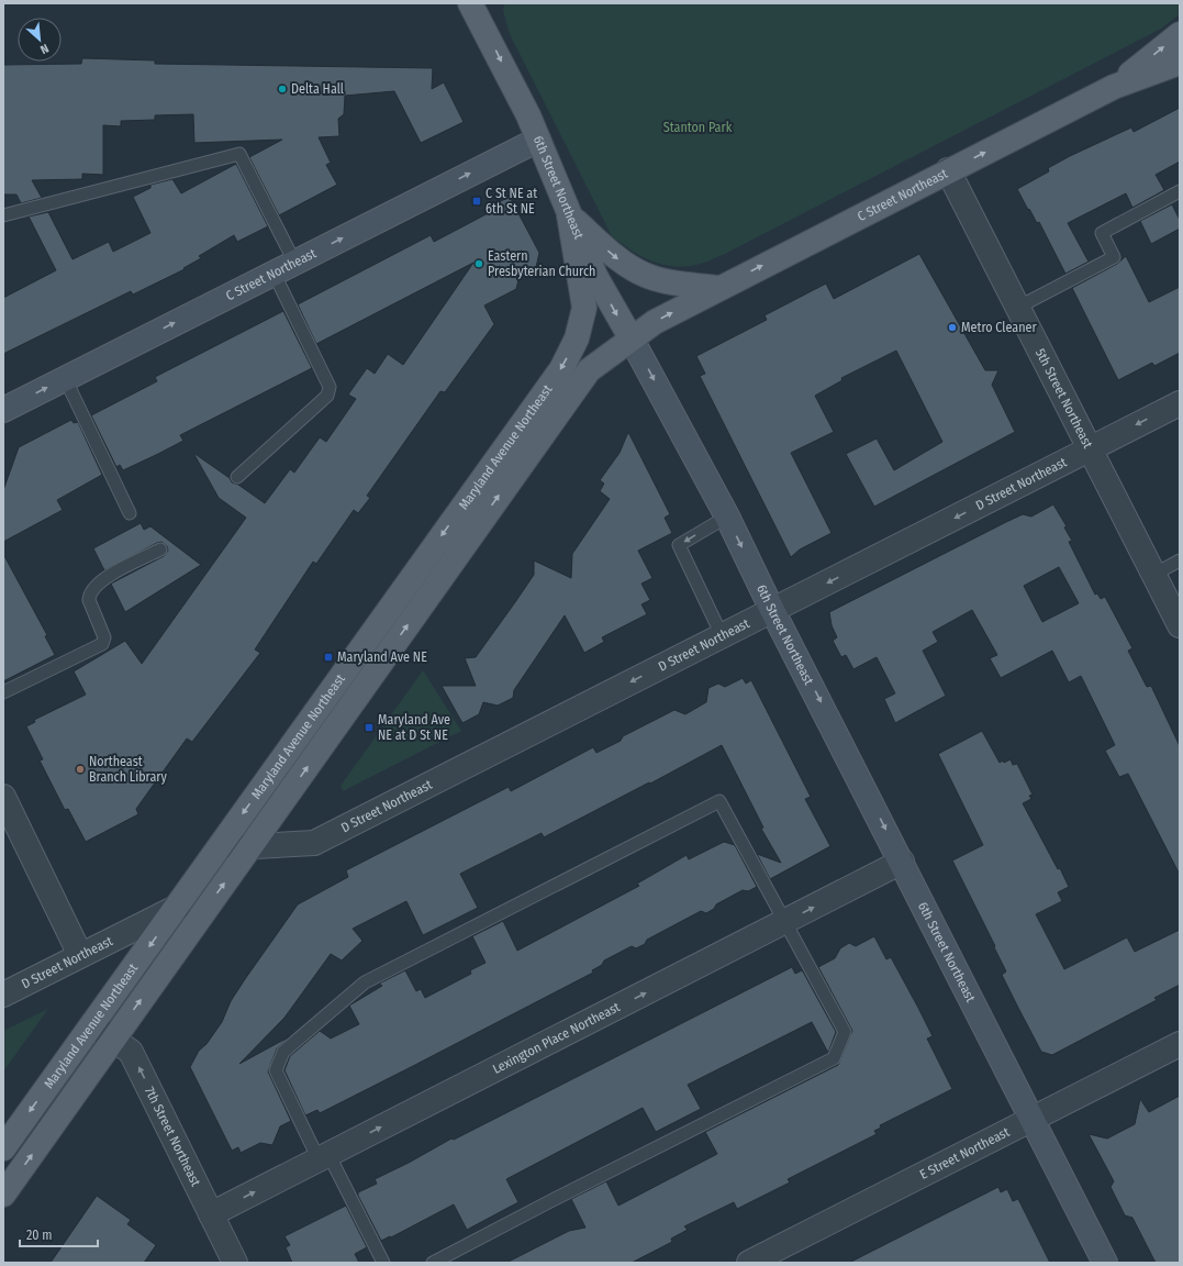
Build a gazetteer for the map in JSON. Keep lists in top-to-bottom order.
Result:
{
  "streets": {
    "main road": ["6th Street Northeast", "C Street Northeast", "Maryland Avenue Northeast"],
    "street": [
      "5th Street Northeast",
      "D Street Northeast",
      "Lexington Place Northeast",
      "7th Street Northeast",
      "E Street Northeast"
    ]
  },
  "crossings": [
    ["6th Street Northeast", "C Street Northeast"],
    ["6th Street Northeast", "Maryland Avenue Northeast"],
    ["6th Street Northeast", "D Street Northeast"],
    ["6th Street Northeast", "Lexington Place Northeast"],
    ["6th Street Northeast", "E Street Northeast"],
    ["C Street Northeast", "5th Street Northeast"],
    ["C Street Northeast", "Maryland Avenue Northeast"],
    ["5th Street Northeast", "D Street Northeast"],
    ["Maryland Avenue Northeast", "D Street Northeast"],
    ["Maryland Avenue Northeast", "7th Street Northeast"],
    ["Lexington Place Northeast", "7th Street Northeast"]
  ],
  "one_way": [
    "6th Street Northeast",
    "C Street Northeast",
    "D Street Northeast",
    "Lexington Place Northeast",
    "7th Street Northeast"
  ],
  "parks": ["Stanton Park"],
  "places": {
    "other": [
      "Delta Hall",
      "Eastern Presbyterian Church",
      "Metro Cleaner",
      "Northeast Branch Library"
    ],
    "transit": ["C St NE at 6th St NE", "Maryland Ave NE", "Maryland Ave NE at D St NE"]
  },
  "scale_bar": "20 m",
  "north": "bottom right"
}
